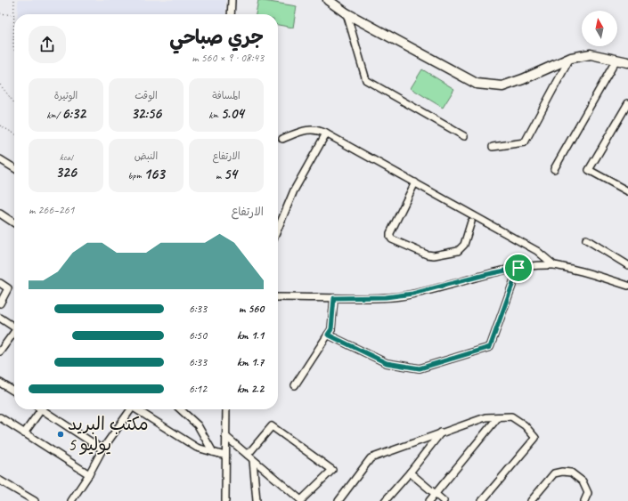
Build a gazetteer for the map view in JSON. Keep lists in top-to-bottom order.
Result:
{
  "places": ["مكتب البريد 5 يوليو"],
  "north": "top",
  "page": {
    "heading": ["جري صباحي", "08:43 · 9 × 560 m"],
    "stats": [
      ["المسافة", "5.04 km"],
      ["الوقت", "32:56"],
      ["الوتيرة", "6:32 /km"],
      ["الارتفاع", "54 m"],
      ["النبض", "163 bpm"],
      ["kcal", "326"]
    ],
    "chart": ["الارتفاع", "261–266 m"],
    "list": [
      {
        "name": "560 m",
        "note": "6:33"
      },
      {
        "name": "1.1 km",
        "note": "6:50"
      },
      {
        "name": "1.7 km",
        "note": "6:33"
      },
      {
        "name": "2.2 km",
        "note": "6:12"
      }
    ]
  }
}
